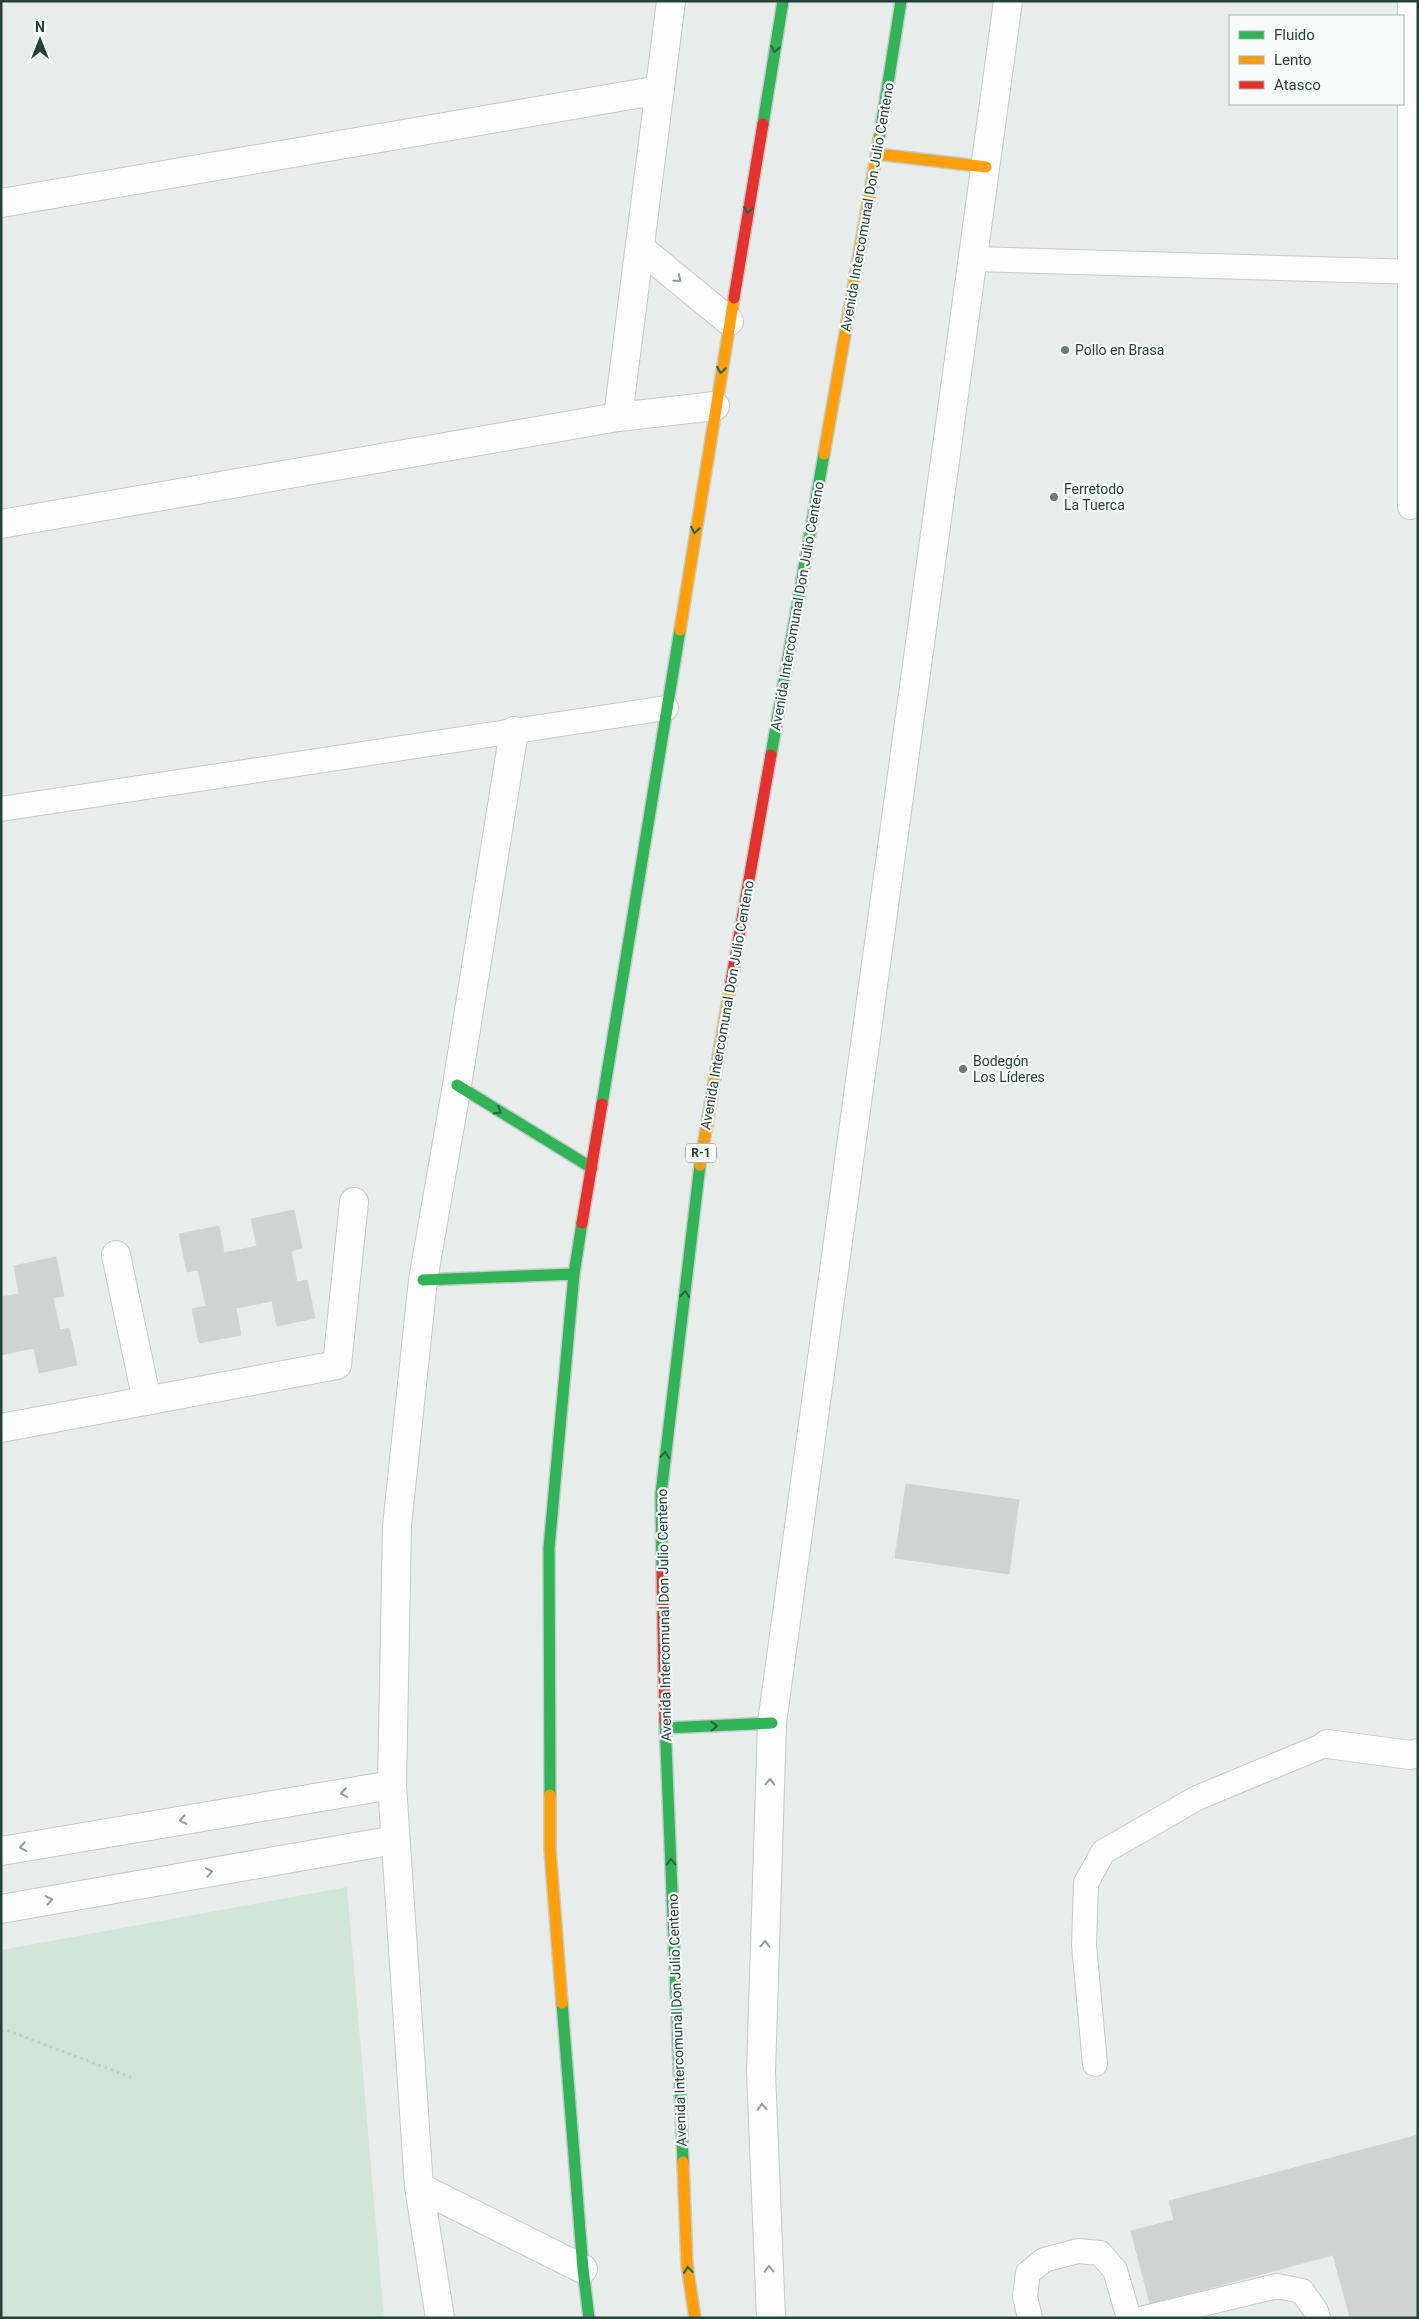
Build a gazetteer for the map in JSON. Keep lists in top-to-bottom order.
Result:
{
  "streets": {
    "main road": ["Avenida Intercomunal Don Julio Centeno", "R-1"]
  },
  "one_way": ["Avenida Intercomunal Don Julio Centeno"],
  "places": ["Pollo en Brasa", "Ferretodo La Tuerca", "Bodegón Los Líderes"],
  "legend": ["Fluido", "Lento", "Atasco"],
  "north": "top"
}
